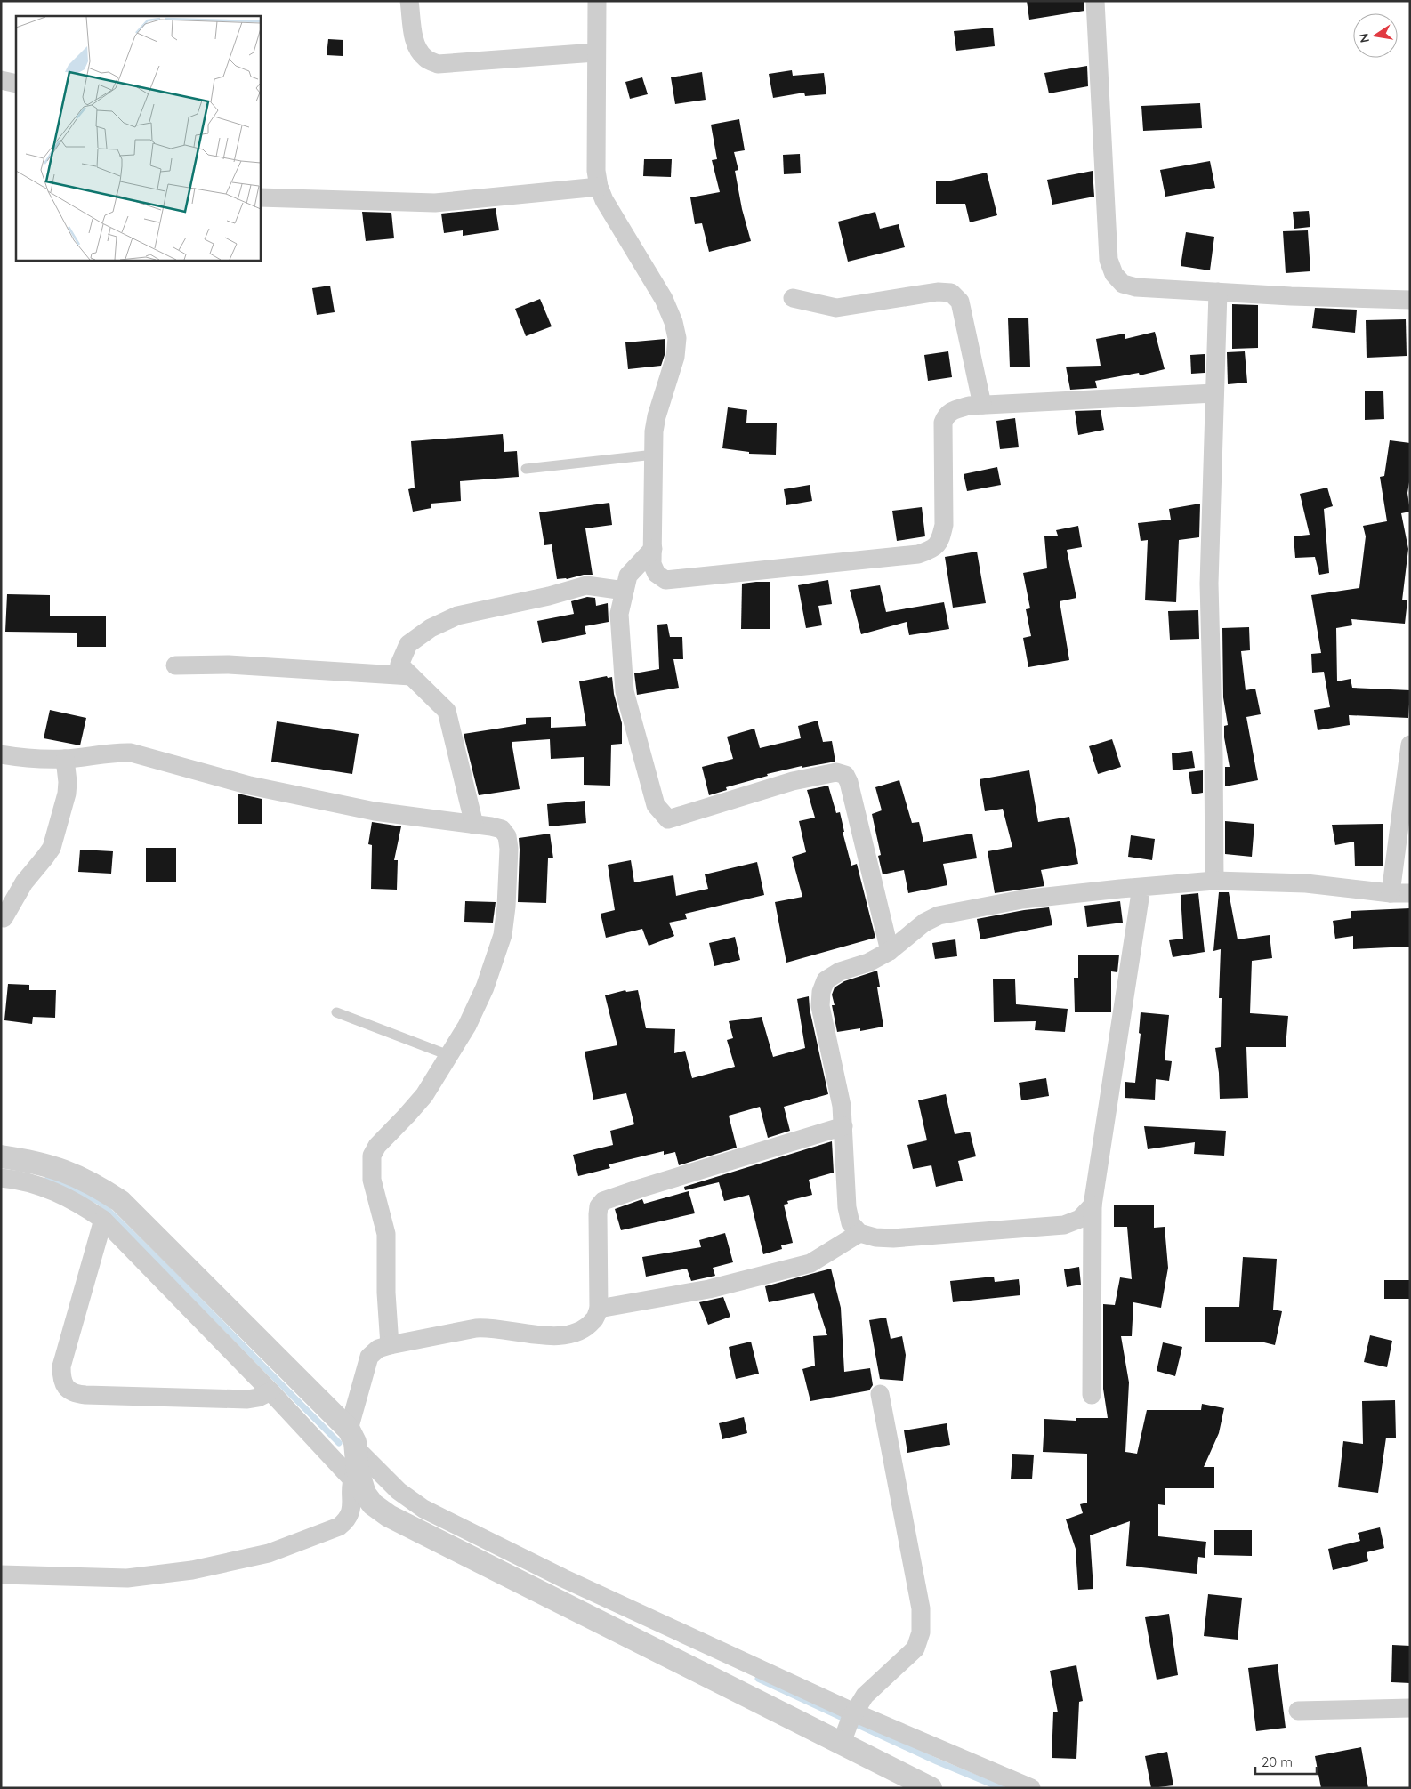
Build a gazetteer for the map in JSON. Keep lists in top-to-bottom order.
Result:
{
  "scale_bar": "20 m",
  "north": "left"
}
